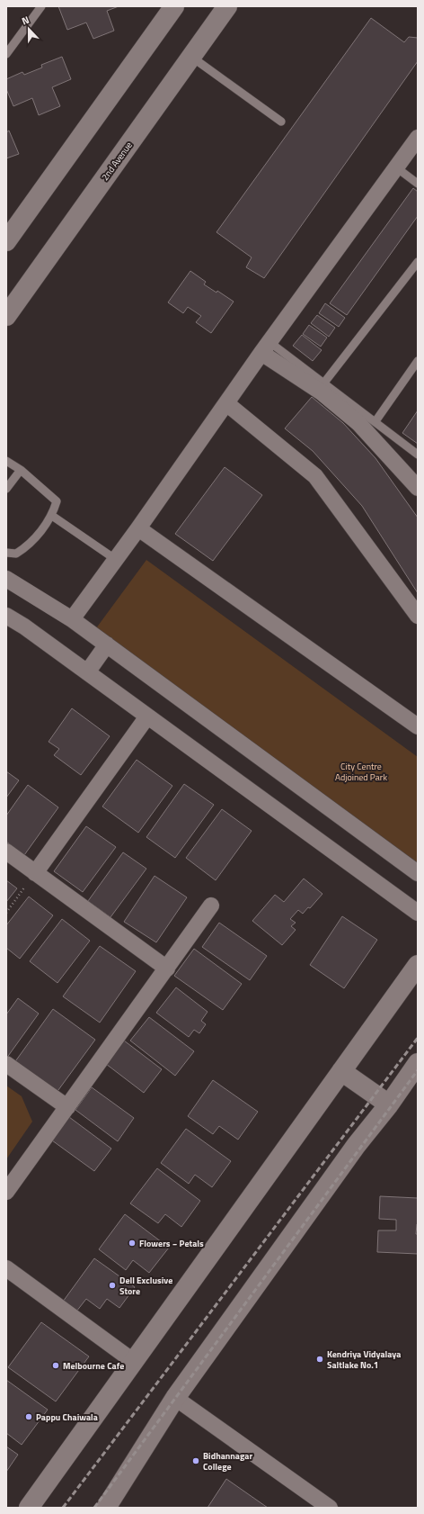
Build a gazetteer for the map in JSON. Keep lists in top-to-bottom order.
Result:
{
  "streets": {
    "main road": ["2nd Avenue"]
  },
  "parks": ["City Centre Adjoined Park"],
  "places": [
    "Flowers ~ Petals",
    "Dell Exclusive Store",
    "Kendriya Vidyalaya Saltlake No.1",
    "Melbourne Cafe",
    "Pappu Chaiwala",
    "Bidhannagar College"
  ],
  "north": "top"
}
